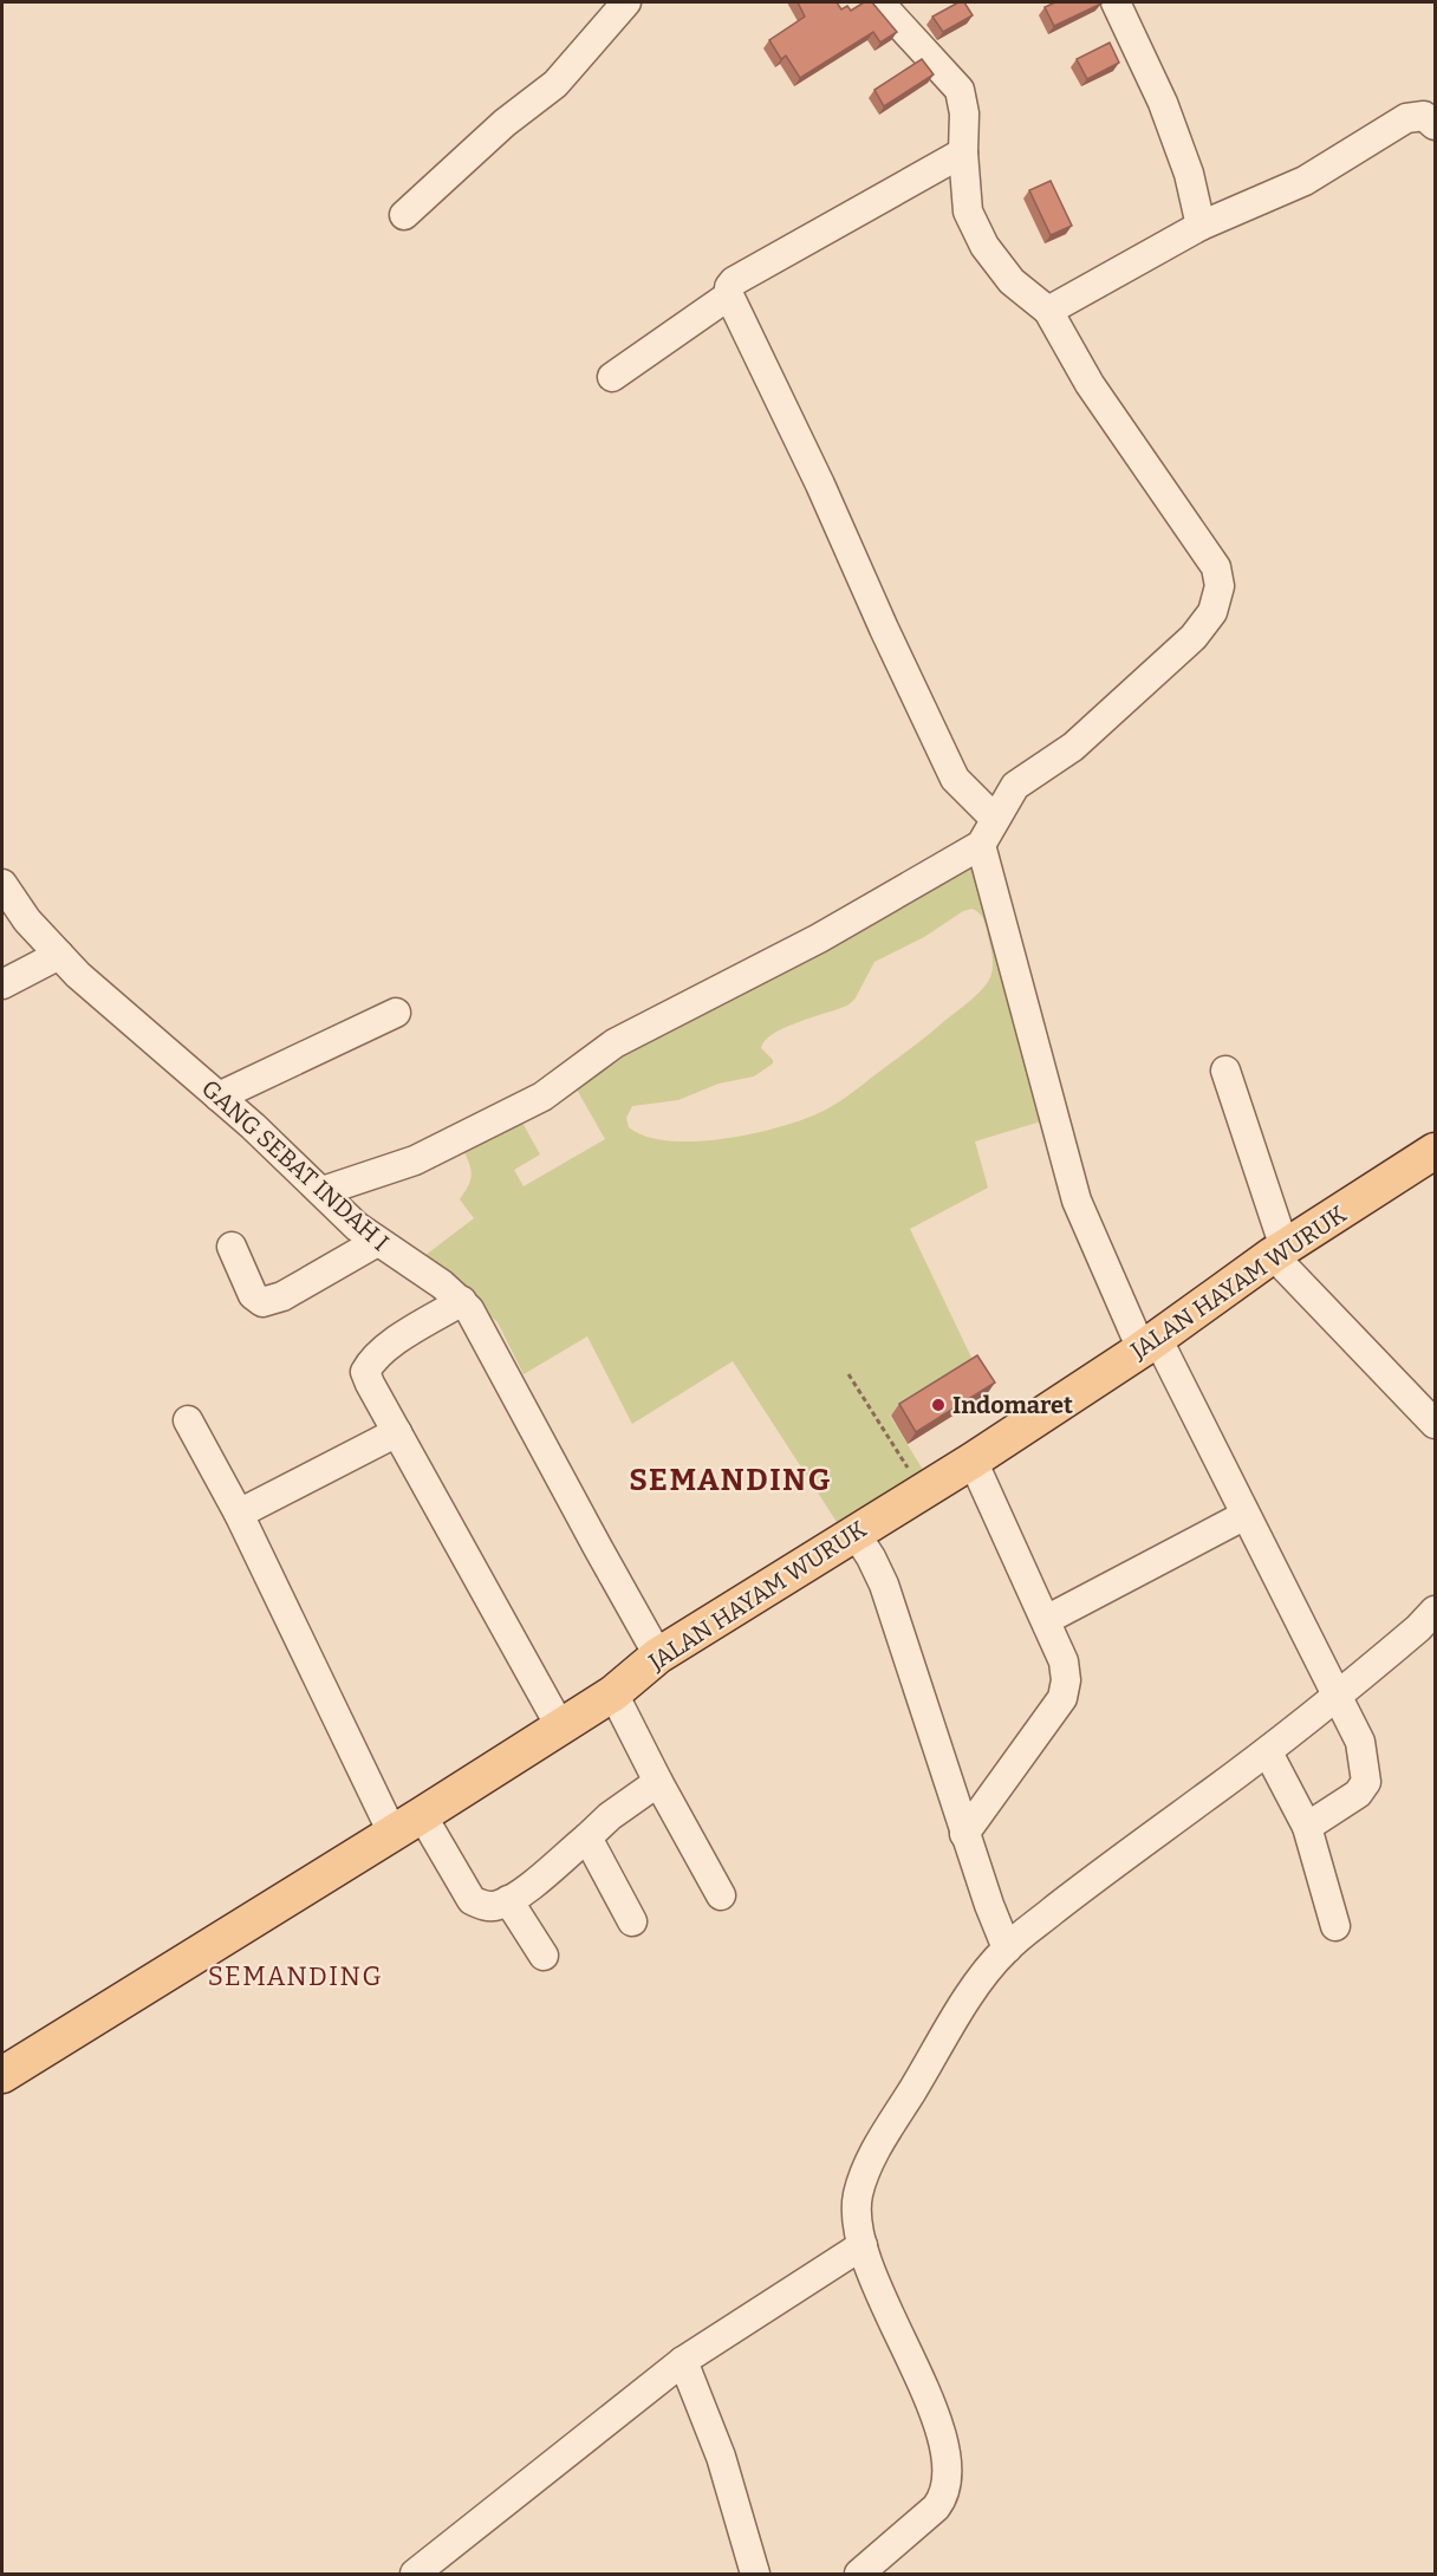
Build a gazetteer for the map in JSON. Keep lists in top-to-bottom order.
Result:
{
  "streets": {
    "main road": ["JALAN HAYAM WURUK"],
    "street": ["GANG SEBAT INDAH I"]
  },
  "crossings": [
    ["GANG SEBAT INDAH I", "JALAN HAYAM WURUK"]
  ],
  "districts": ["SEMANDING", "SEMANDING"],
  "places": ["Indomaret"]
}
